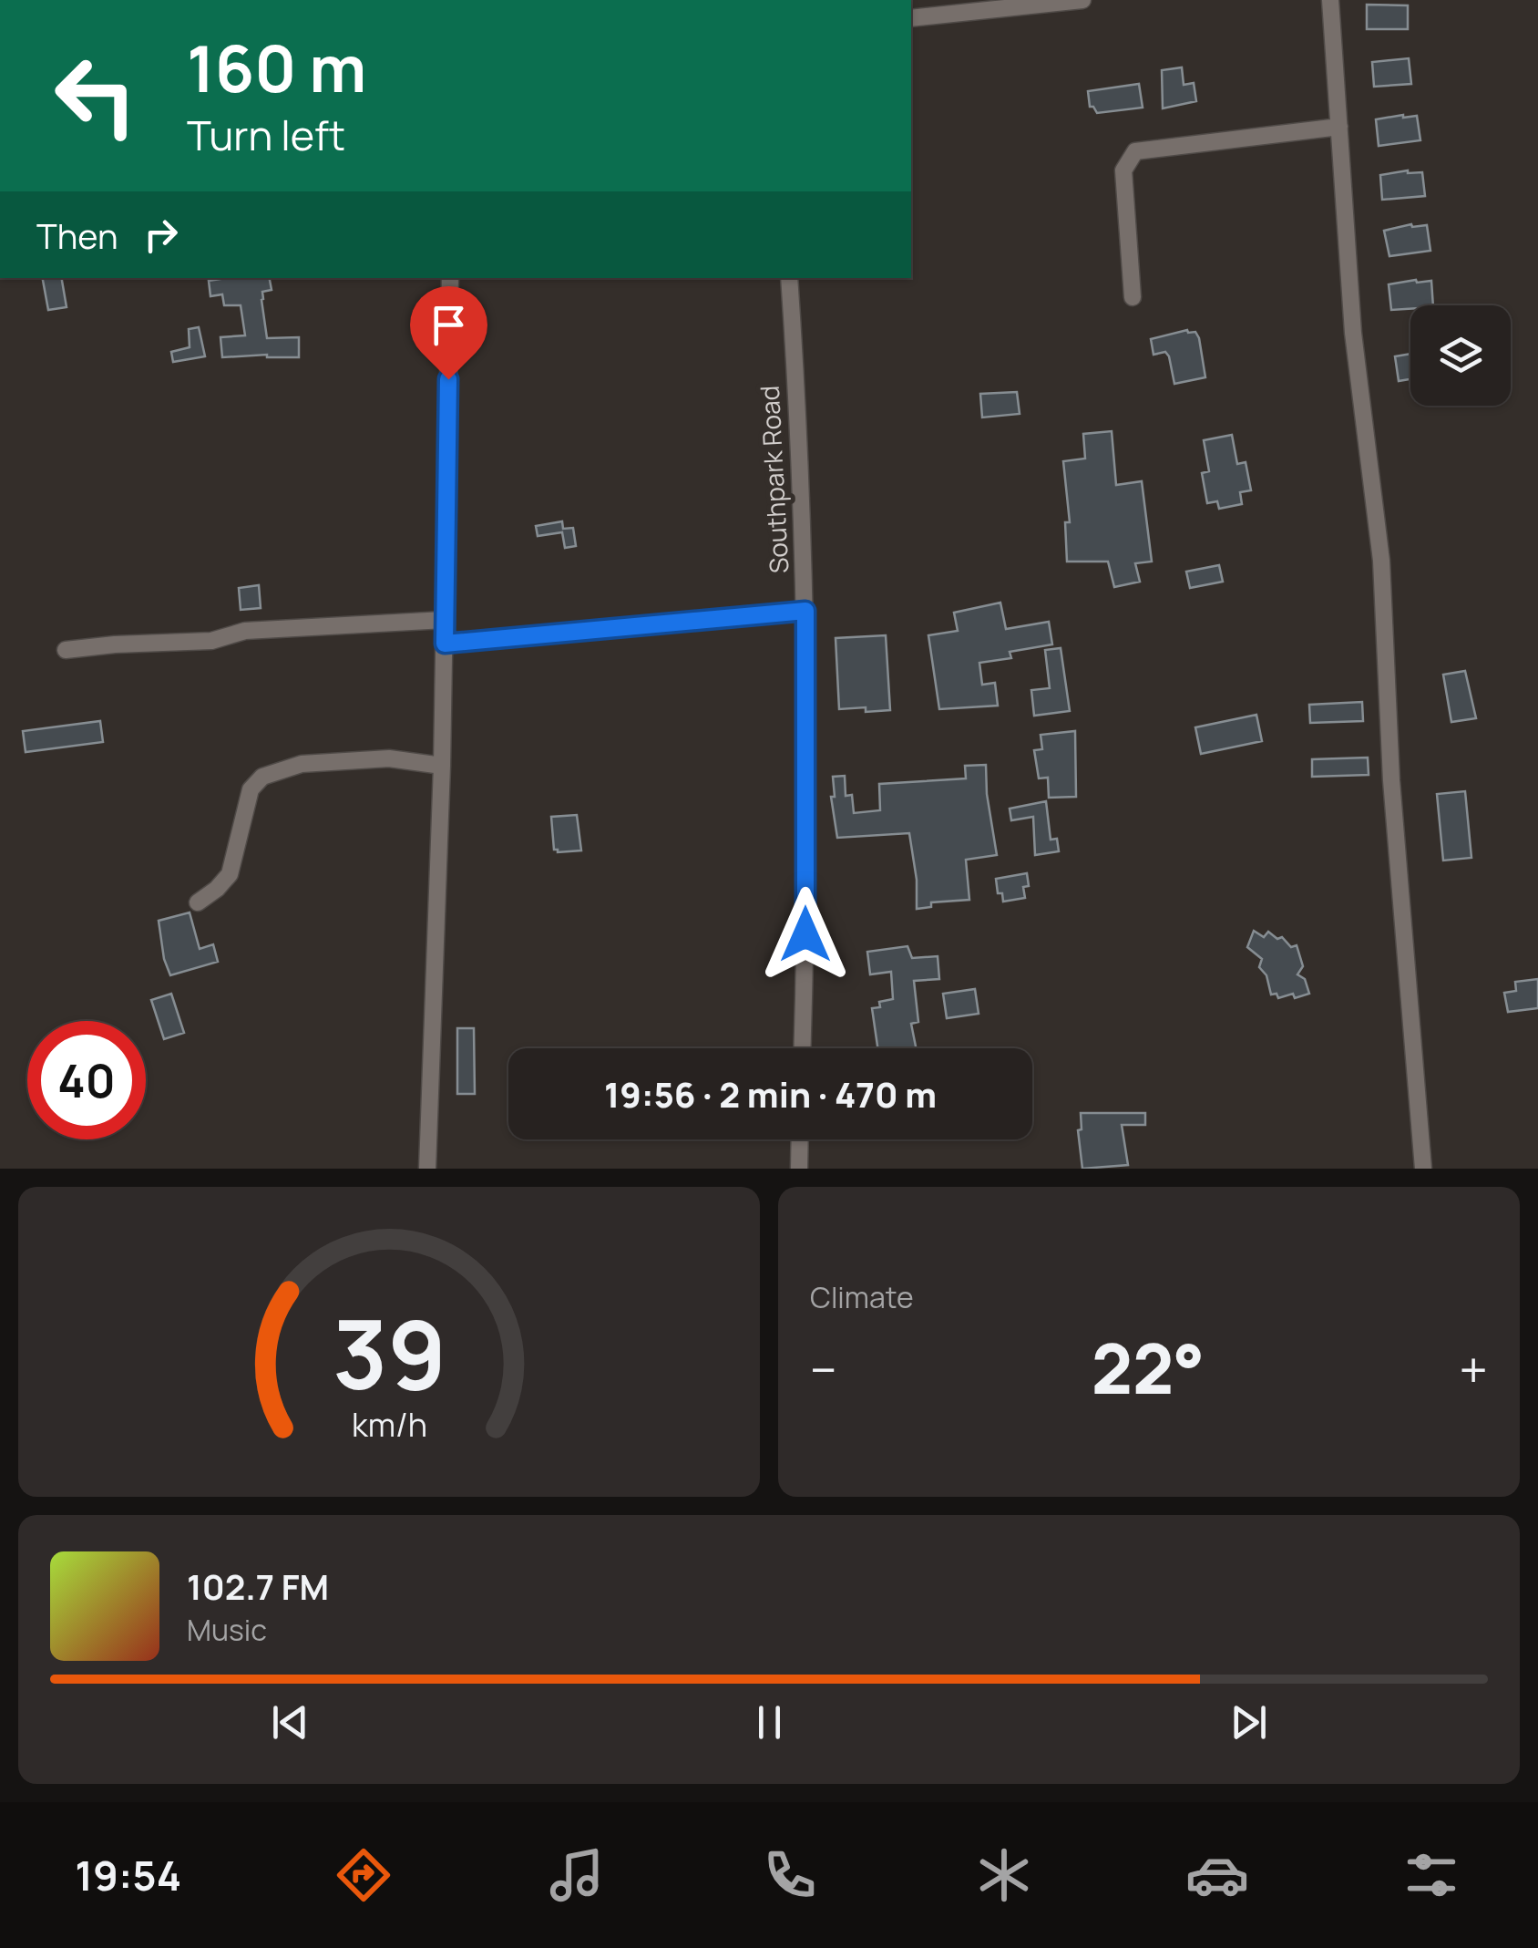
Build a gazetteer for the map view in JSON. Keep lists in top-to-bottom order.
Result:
{
  "streets": {
    "street": ["Southpark Road"]
  },
  "page": {
    "turn": ["160 m", "Turn left"],
    "then": "Then",
    "limit": "40",
    "trip": "19:56 · 2 min · 470 m",
    "tile": "Climate",
    "heat": ["−", "22°", "+"],
    "song": ["102.7 FM", "Music"],
    "tabs": "19:54",
    "gauge": ["39", "km/h"]
  }
}
